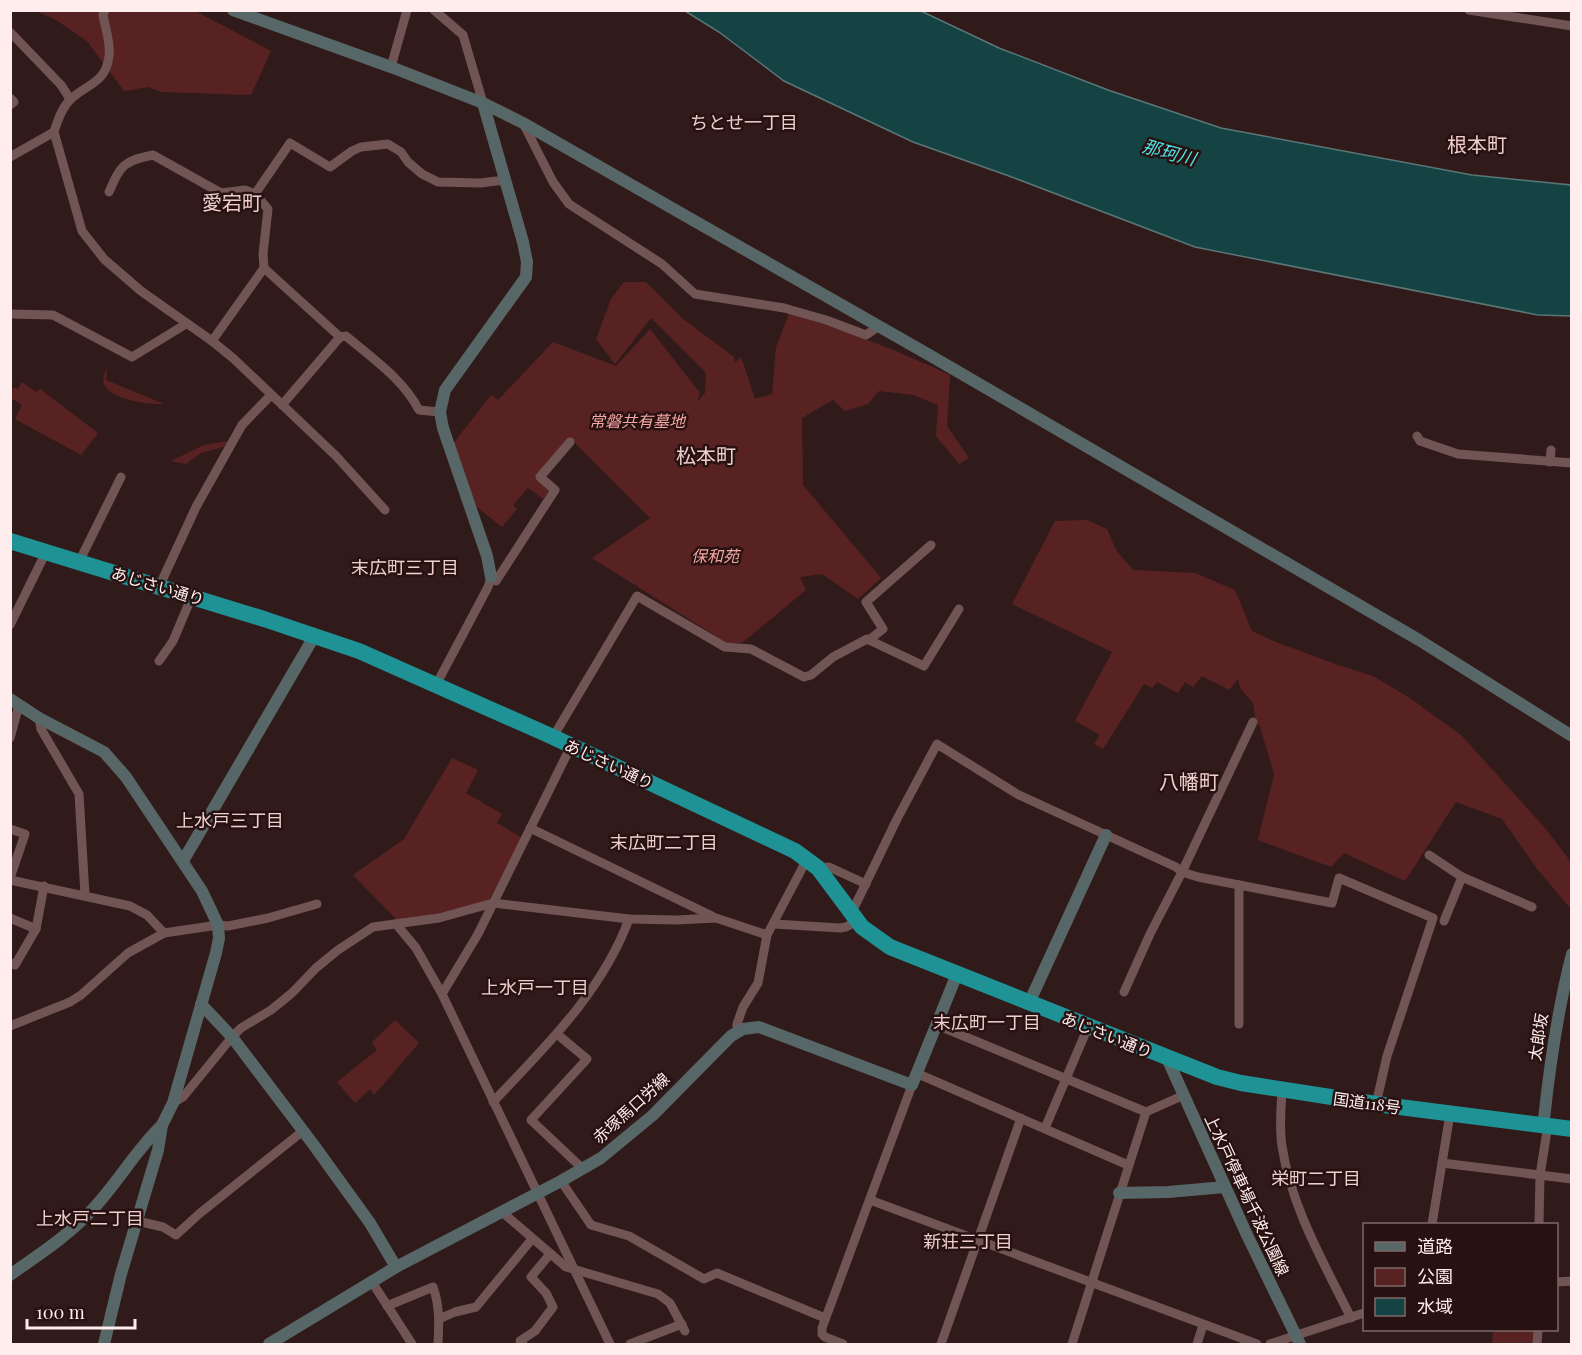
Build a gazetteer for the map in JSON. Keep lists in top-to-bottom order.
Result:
{
  "streets": {
    "highway": ["あじさい通り", "国道118号"],
    "street": ["太郎坂", "赤塚馬口労線", "上水戸停車場千波公園線"]
  },
  "crossings": [
    ["あじさい通り", "国道118号"],
    ["あじさい通り", "上水戸停車場千波公園線"],
    ["太郎坂", "国道118号"],
    ["国道118号", "上水戸停車場千波公園線"]
  ],
  "districts": [
    "ちとせ一丁目",
    "根本町",
    "愛宕町",
    "松本町",
    "末広町三丁目",
    "八幡町",
    "上水戸三丁目",
    "末広町二丁目",
    "上水戸一丁目",
    "末広町一丁目",
    "栄町二丁目",
    "上水戸二丁目",
    "新荘三丁目"
  ],
  "water": ["那珂川"],
  "parks": ["常磐共有墓地", "保和苑"],
  "legend": ["道路", "公園", "水域"],
  "scale_bar": "100 m"
}
